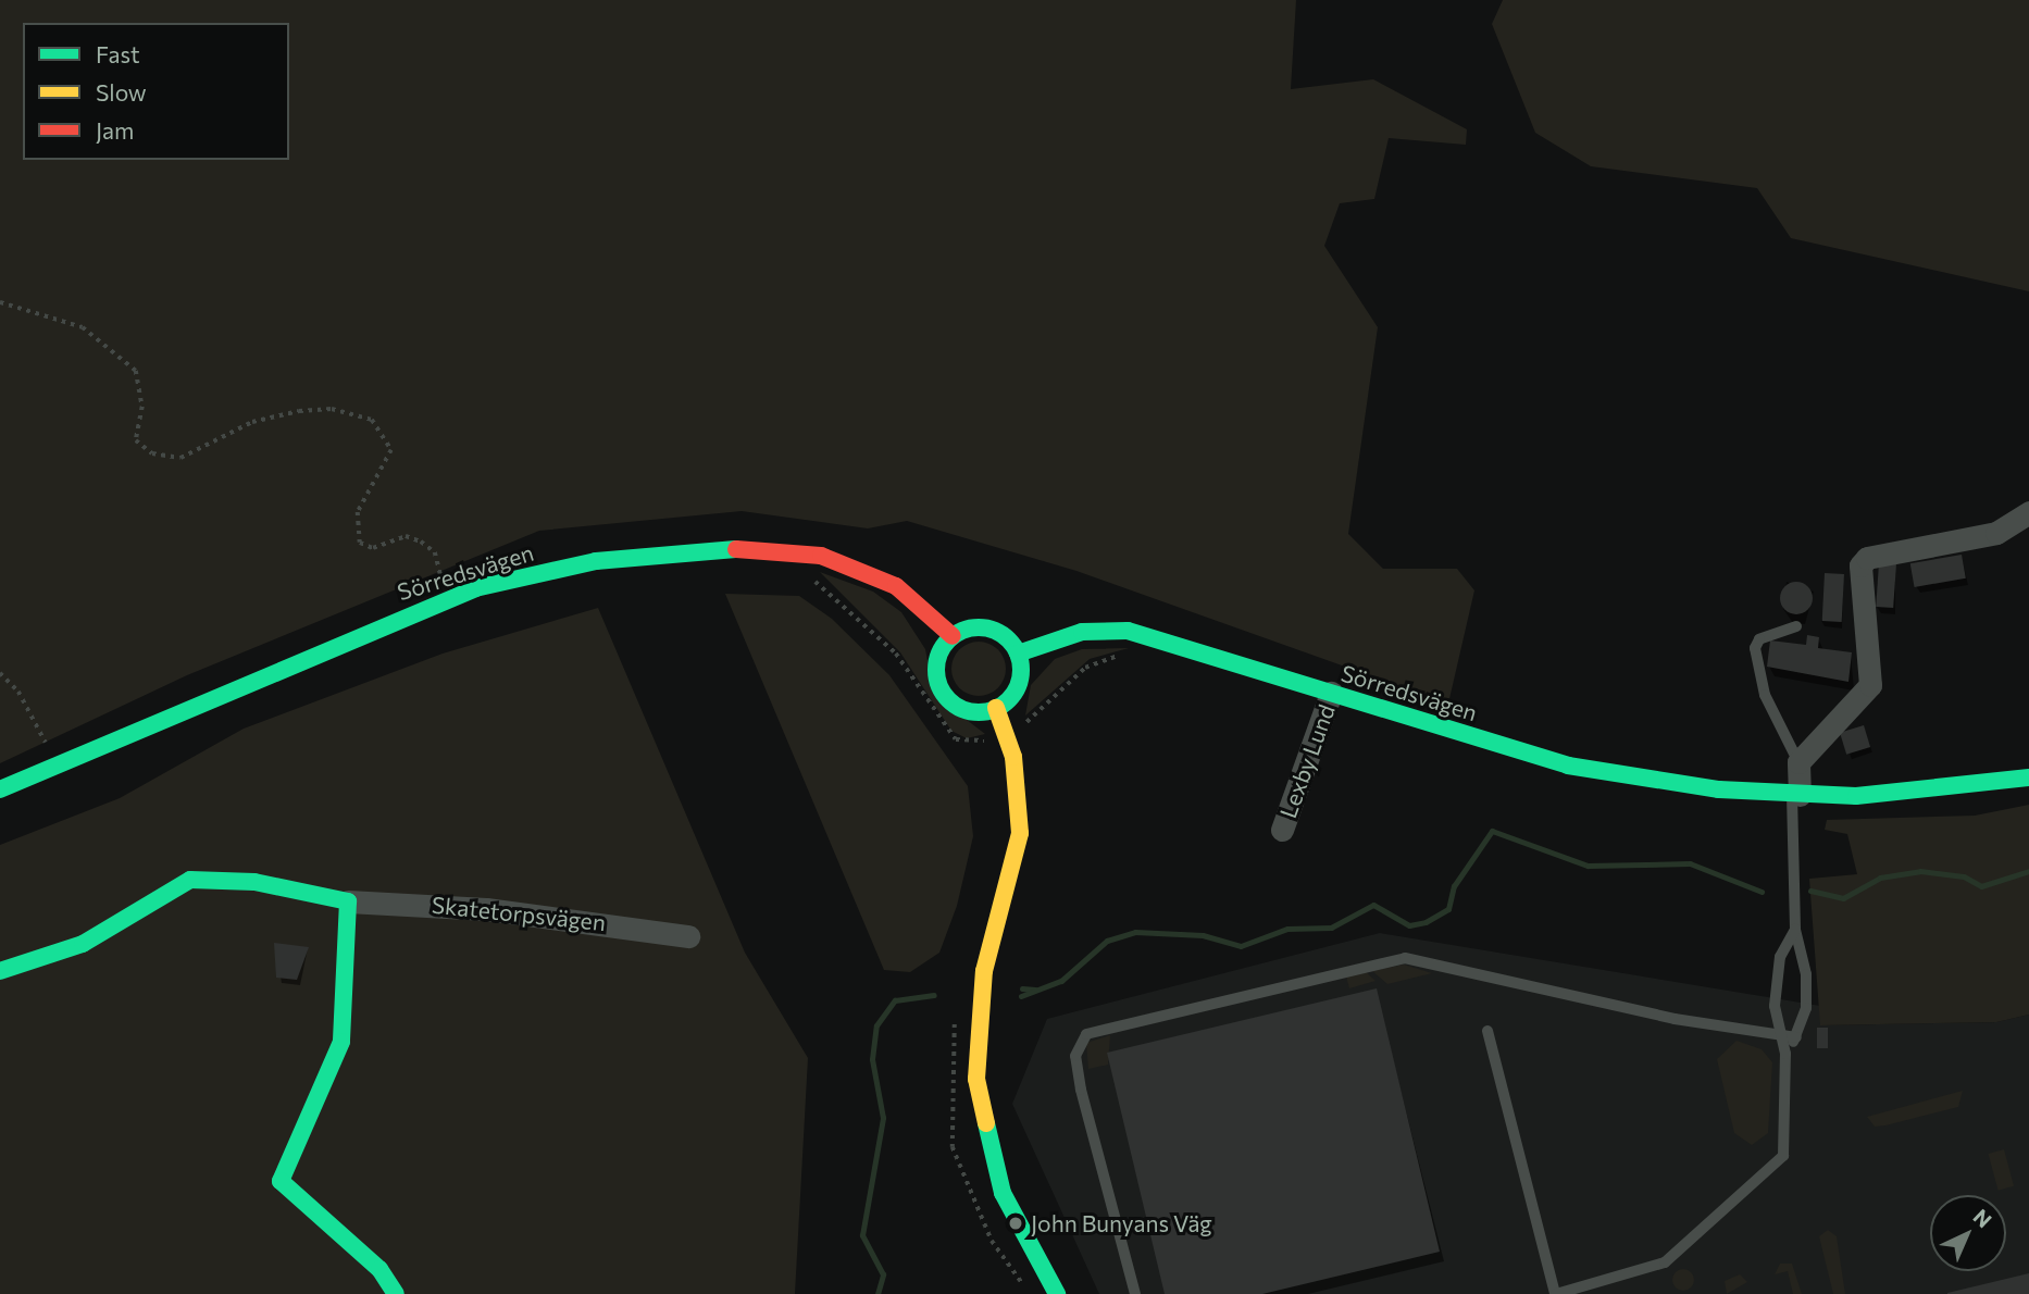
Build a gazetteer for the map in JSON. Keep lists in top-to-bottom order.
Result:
{
  "streets": {
    "street": ["Sörredsvägen", "Lexby Lund", "Skatetorpsvägen"]
  },
  "crossings": [
    ["Sörredsvägen", "Lexby Lund"]
  ],
  "places": ["John Bunyans Väg"],
  "legend": ["Fast", "Slow", "Jam"],
  "north": "top right"
}
